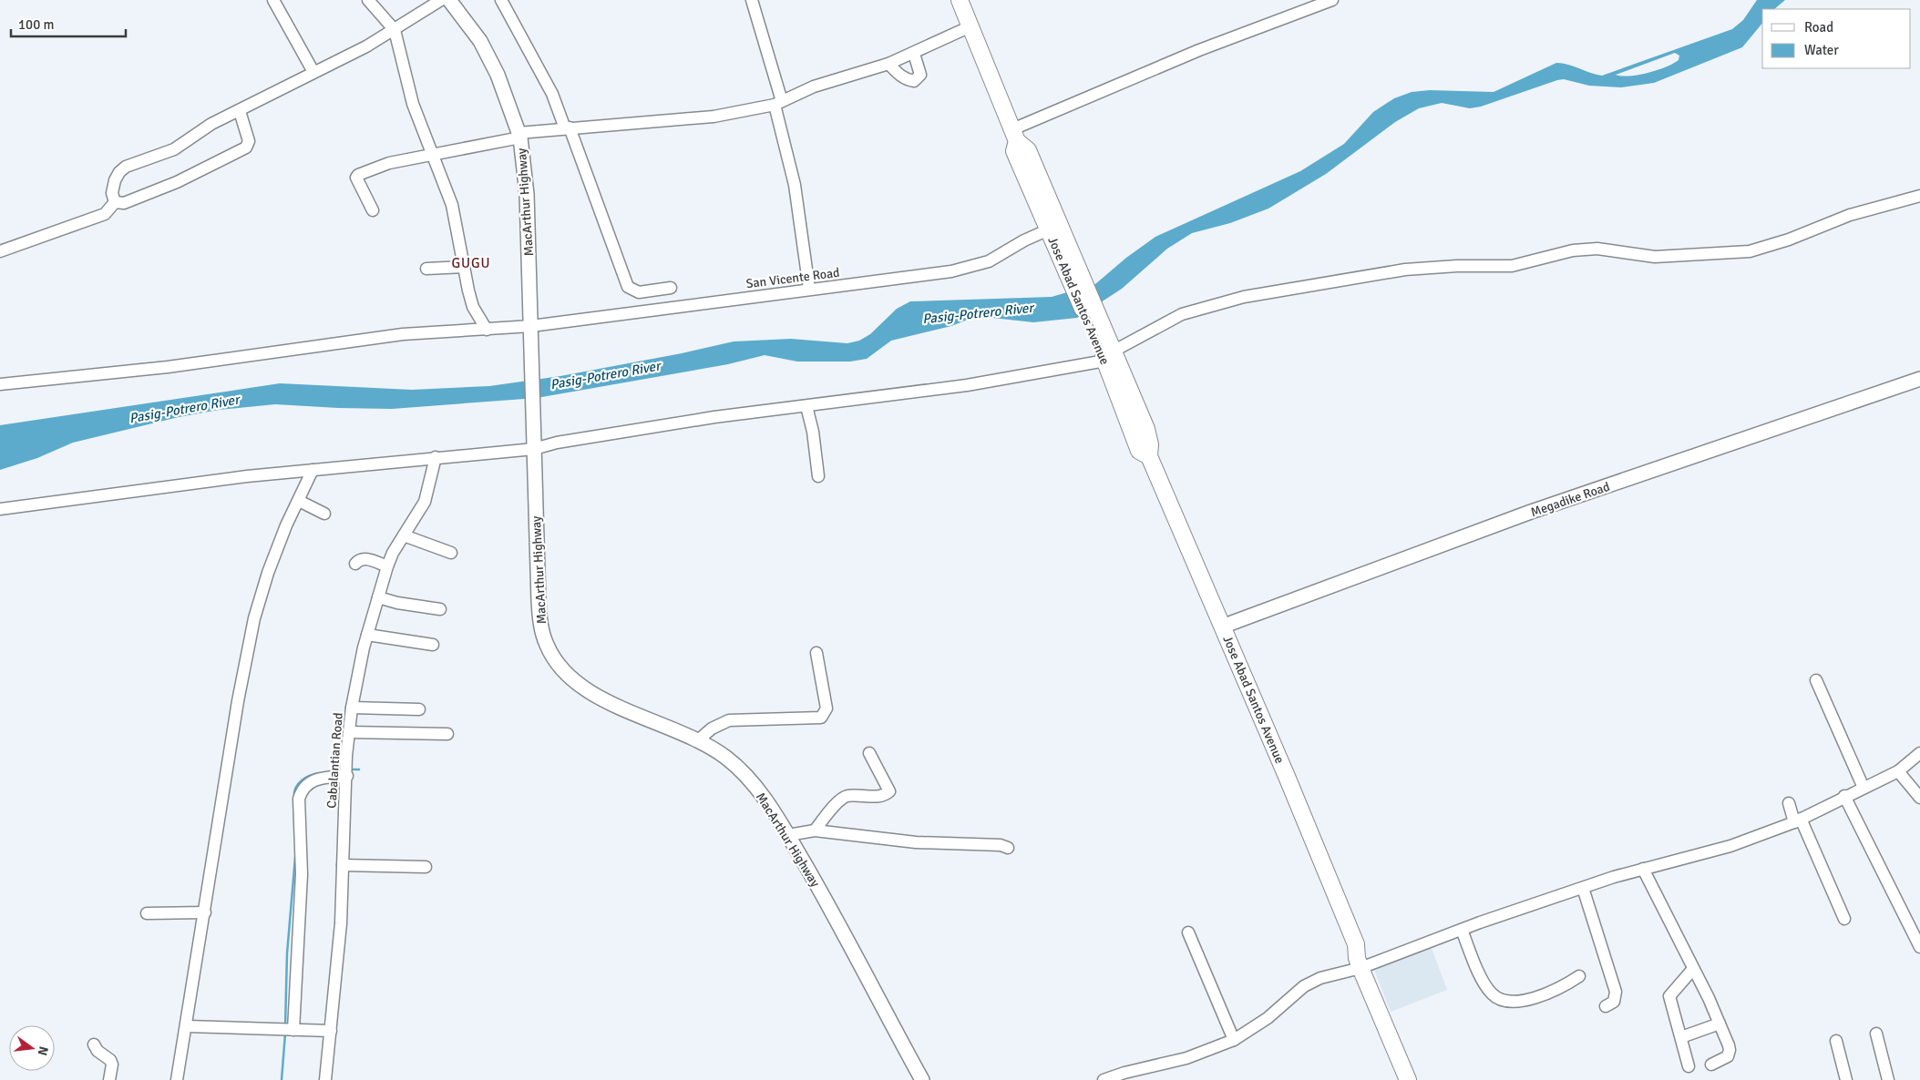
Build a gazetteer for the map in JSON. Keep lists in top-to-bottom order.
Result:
{
  "streets": {
    "highway": ["Jose Abad Santos Avenue"],
    "main road": ["MacArthur Highway", "Megadike Road"],
    "street": ["San Vicente Road", "Cabalantian Road"]
  },
  "crossings": [
    ["MacArthur Highway", "San Vicente Road"],
    ["San Vicente Road", "Jose Abad Santos Avenue"],
    ["Jose Abad Santos Avenue", "Megadike Road"]
  ],
  "districts": ["GUGU"],
  "water": ["Pasig-Potrero River"],
  "legend": ["Road", "Water"],
  "scale_bar": "100 m",
  "north": "right"
}
